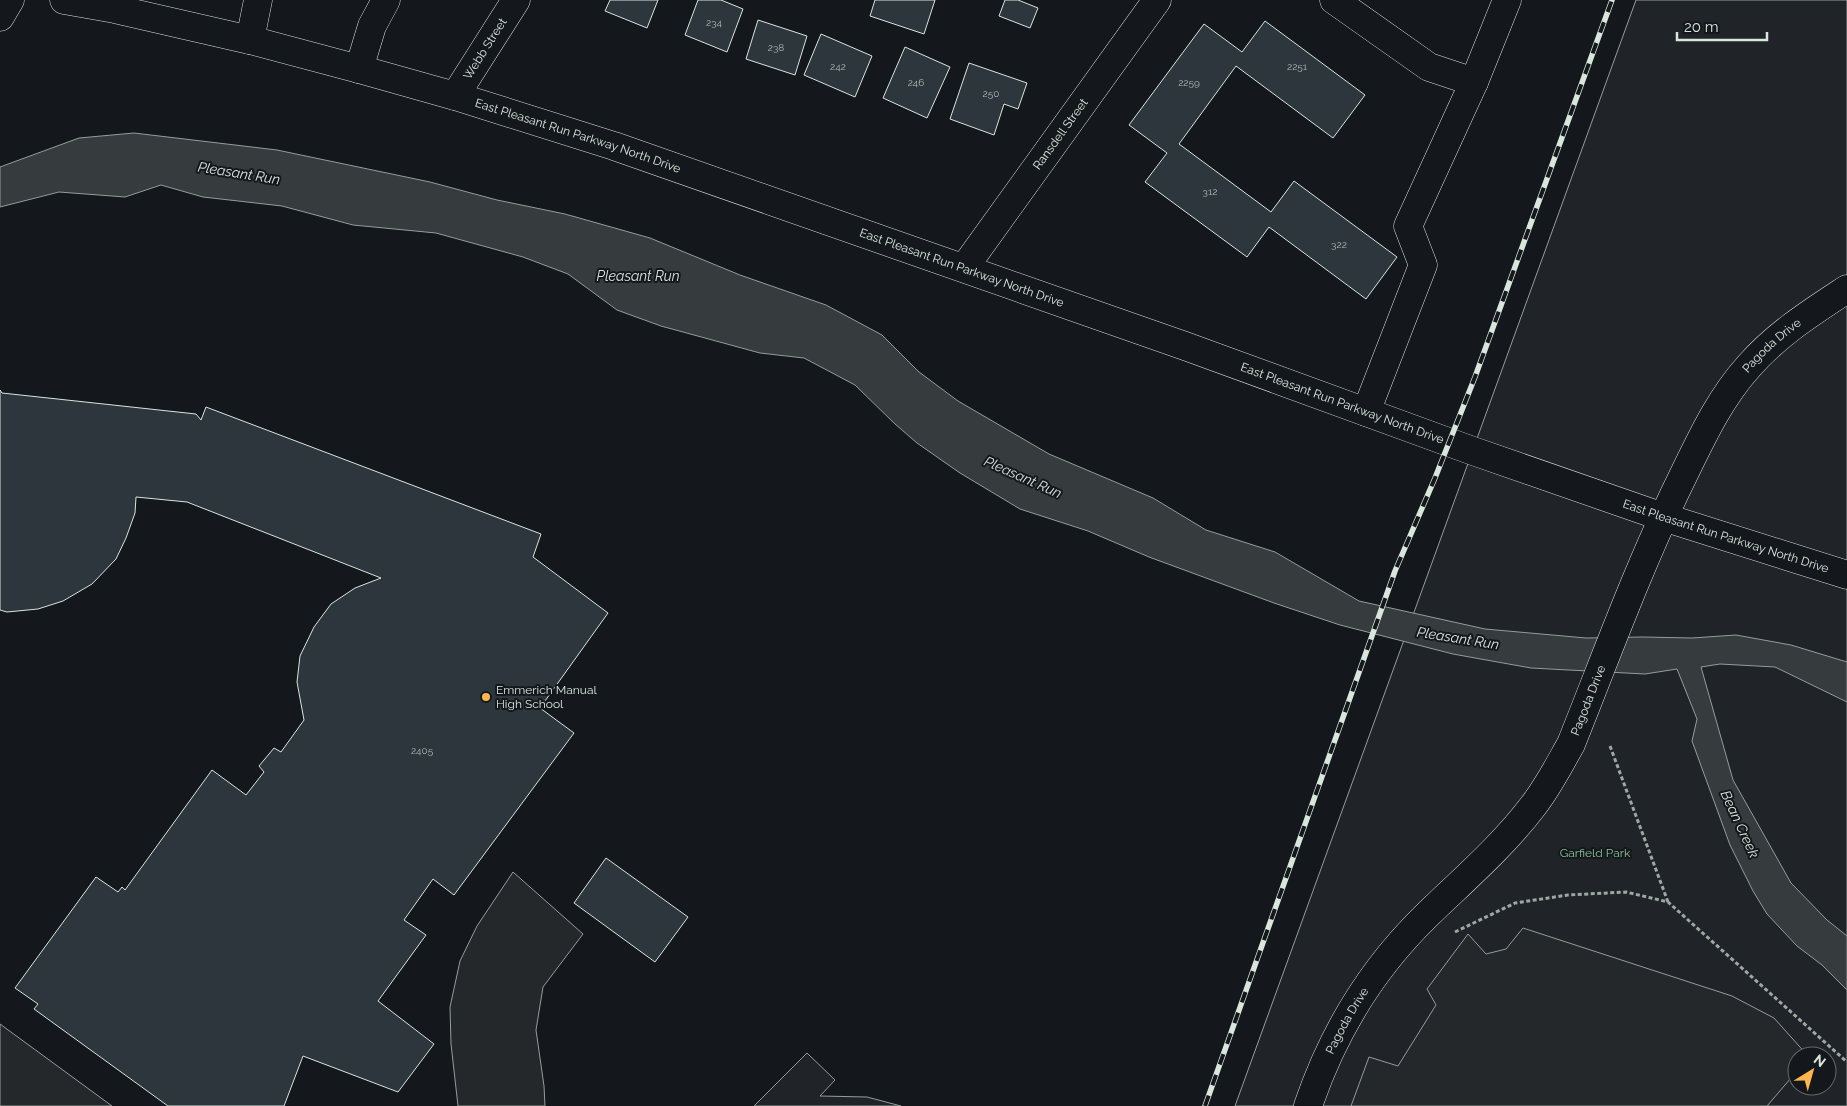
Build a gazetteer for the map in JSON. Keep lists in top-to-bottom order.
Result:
{
  "streets": {
    "street": [
      "Webb Street",
      "Ransdell Street",
      "East Pleasant Run Parkway North Drive",
      "Pagoda Drive"
    ]
  },
  "crossings": [
    ["Webb Street", "East Pleasant Run Parkway North Drive"],
    ["Ransdell Street", "East Pleasant Run Parkway North Drive"],
    ["East Pleasant Run Parkway North Drive", "Pagoda Drive"]
  ],
  "water": ["Pleasant Run", "Bean Creek"],
  "parks": ["Garfield Park"],
  "places": ["Emmerich Manual High School"],
  "house_numbers": [
    "234",
    "238",
    "242",
    "2251",
    "246",
    "2259",
    "250",
    "312",
    "322",
    "2405"
  ],
  "scale_bar": "20 m",
  "north": "top right"
}
